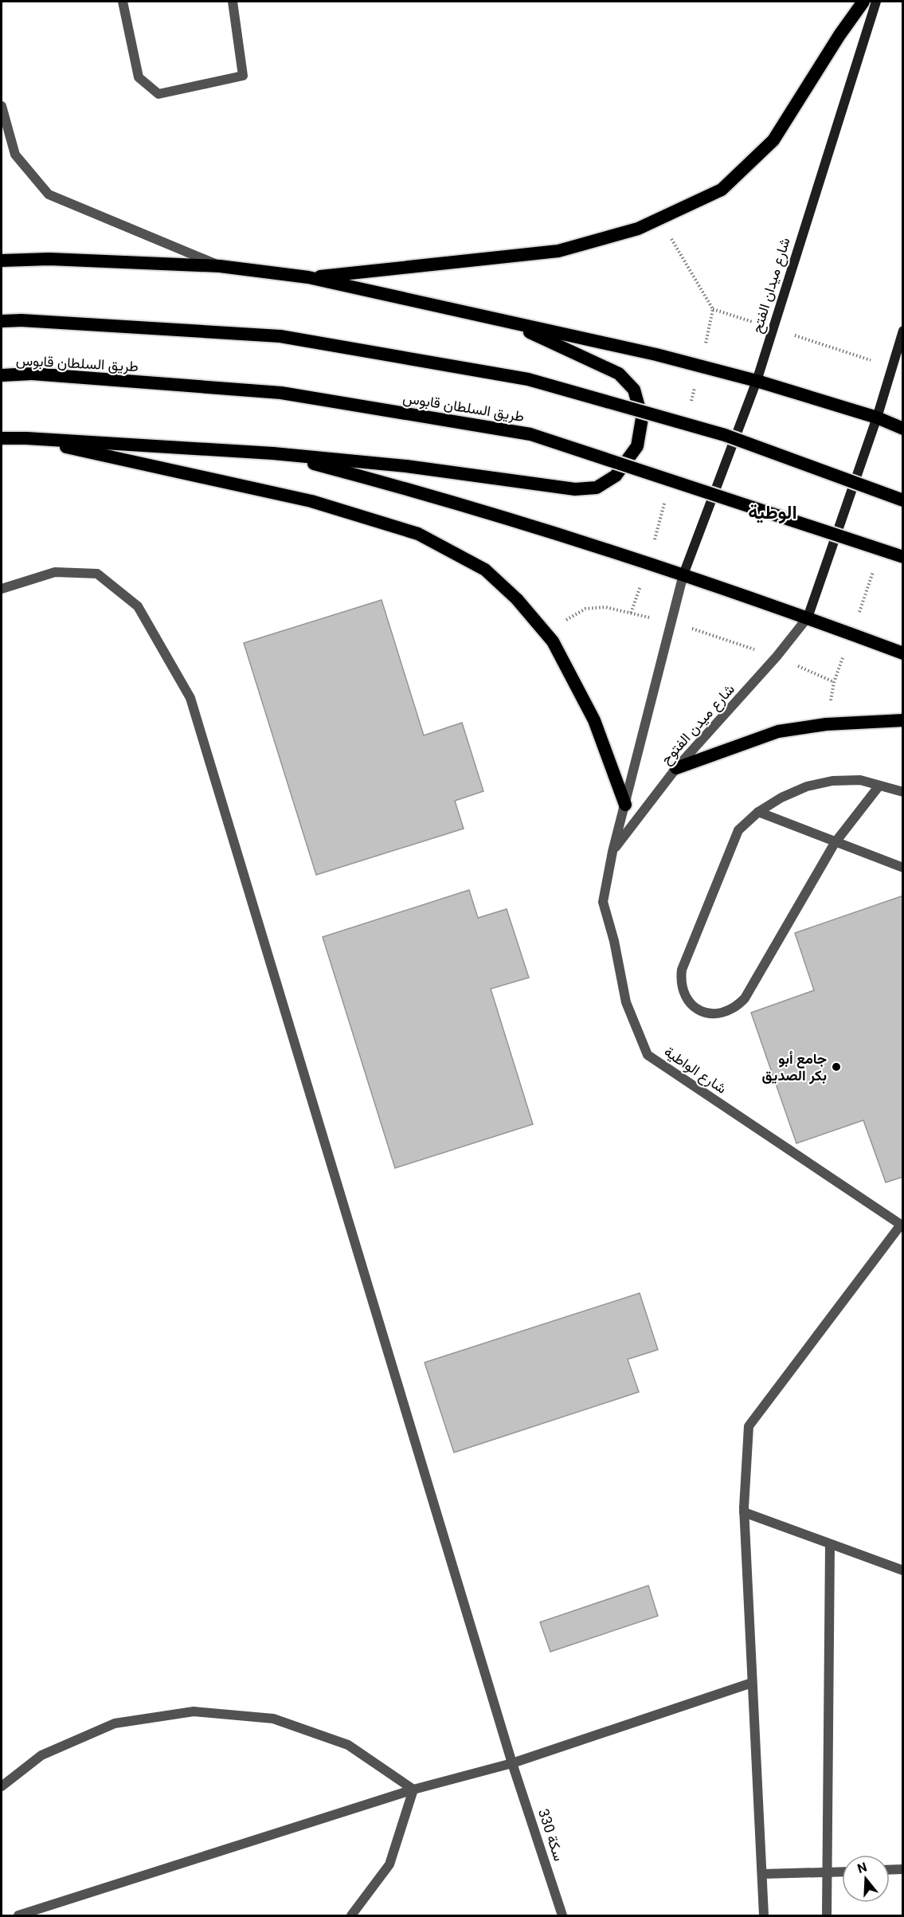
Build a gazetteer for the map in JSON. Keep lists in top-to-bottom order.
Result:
{
  "streets": {
    "highway": ["طريق السلطان قابوس"],
    "main road": ["شارع ميدان الفتح"],
    "street": ["شارع ميدن الفتوح", "شارع الواطية", "سكة 330"]
  },
  "crossings": [
    ["شارع ميدان الفتح", "شارع الواطية"],
    ["شارع ميدن الفتوح", "شارع الواطية"]
  ],
  "districts": ["الوطية"],
  "places": ["جامع أبو بكر الصديق"],
  "north": "top"
}
